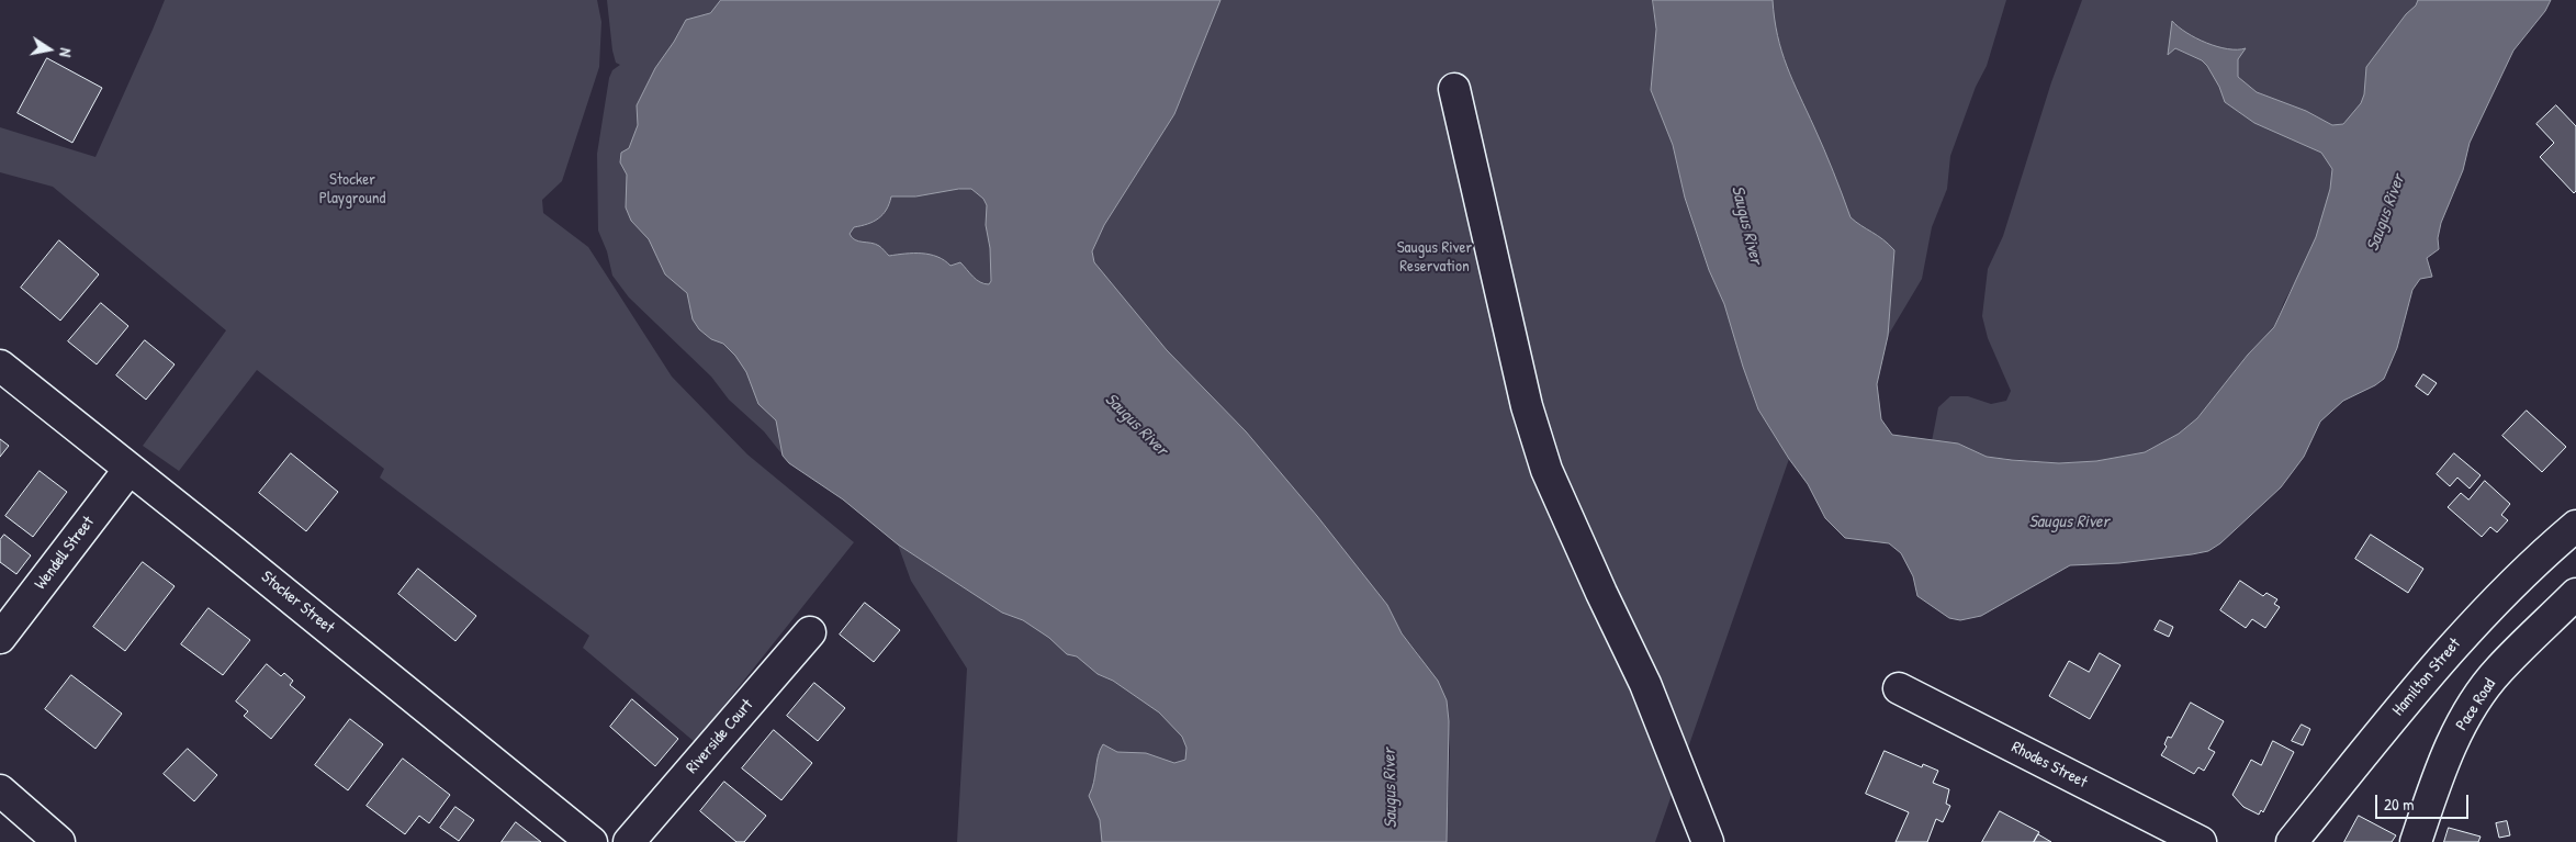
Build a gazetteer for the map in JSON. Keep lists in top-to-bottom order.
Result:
{
  "streets": {
    "street": [
      "Wendell Street",
      "Stocker Street",
      "Hamilton Street",
      "Pace Road",
      "Riverside Court",
      "Rhodes Street"
    ]
  },
  "crossings": [
    ["Wendell Street", "Stocker Street"]
  ],
  "water": ["Saugus River"],
  "parks": ["Stocker Playground", "Saugus River Reservation"],
  "scale_bar": "20 m",
  "north": "right"
}
